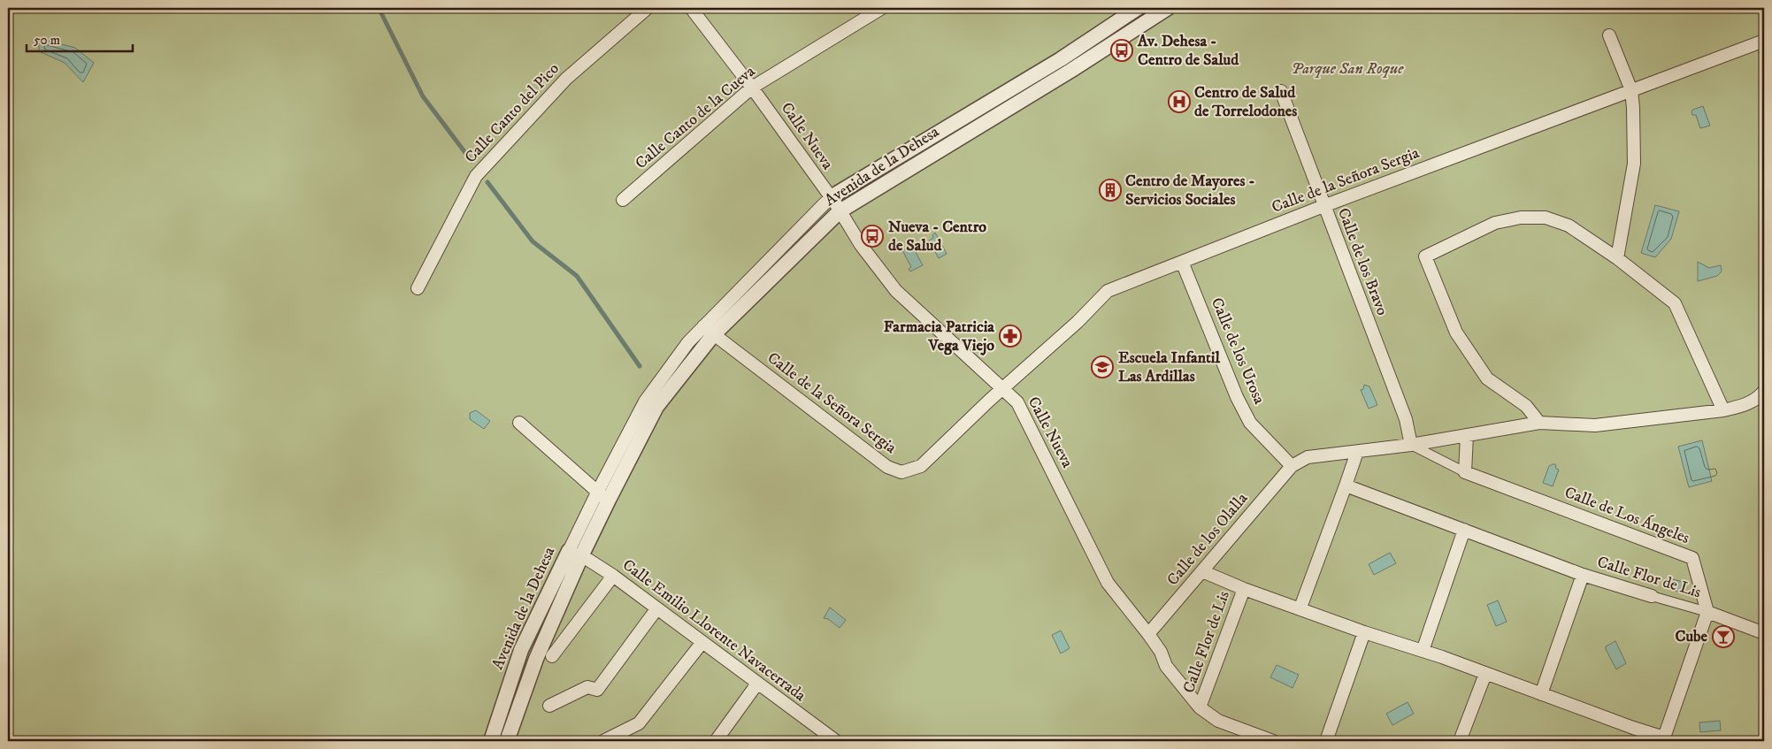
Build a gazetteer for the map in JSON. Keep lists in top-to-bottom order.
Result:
{
  "streets": {
    "street": [
      "Calle Canto del Pico",
      "Calle Canto de la Cueva",
      "Calle Nueva",
      "Avenida de la Dehesa",
      "Calle de la Señora Sergia",
      "Calle de los Bravo",
      "Calle de los Urosa",
      "Calle de Los Ángeles",
      "Calle de los Olalla",
      "Calle Flor de Lis",
      "Calle Emilio Llorente Navacerrada"
    ]
  },
  "crossings": [
    ["Calle Canto de la Cueva", "Calle Nueva"],
    ["Calle Nueva", "Avenida de la Dehesa"],
    ["Calle Nueva", "Calle de la Señora Sergia"],
    ["Calle Nueva", "Calle de los Olalla"],
    ["Calle Nueva", "Calle Flor de Lis"],
    ["Avenida de la Dehesa", "Calle de la Señora Sergia"],
    ["Avenida de la Dehesa", "Calle Emilio Llorente Navacerrada"],
    ["Calle de la Señora Sergia", "Calle de los Bravo"],
    ["Calle de la Señora Sergia", "Calle de los Urosa"],
    ["Calle de los Bravo", "Calle de Los Ángeles"],
    ["Calle de los Urosa", "Calle de los Olalla"],
    ["Calle de Los Ángeles", "Calle Flor de Lis"],
    ["Calle de los Olalla", "Calle Flor de Lis"]
  ],
  "parks": ["Parque San Roque"],
  "places": {
    "bus stop": ["Av. Dehesa - Centro de Salud", "Nueva - Centro de Salud"],
    "hospital": ["Centro de Salud de Torrelodones"],
    "building": ["Centro de Mayores - Servicios Sociales"],
    "pharmacy": ["Farmacia Patricia Vega Viejo"],
    "school or university": ["Escuela Infantil Las Ardillas"],
    "bar": ["Cube"]
  },
  "scale_bar": "50 m"
}
